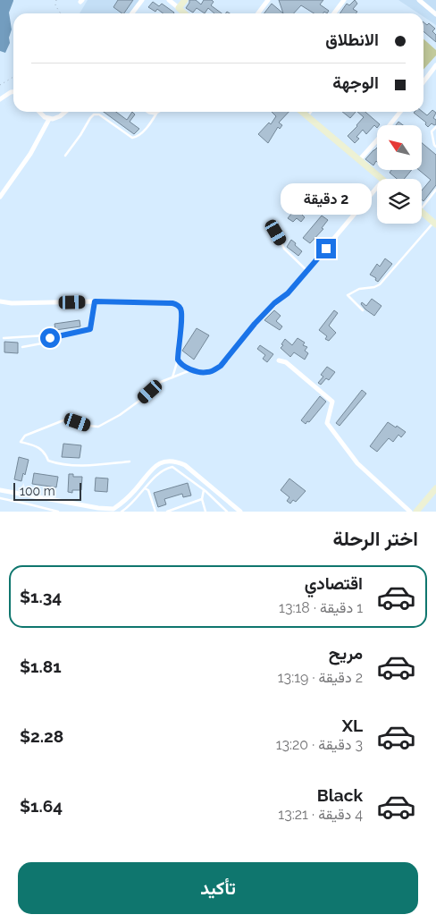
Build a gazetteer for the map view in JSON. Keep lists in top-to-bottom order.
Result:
{
  "scale_bar": "100 m",
  "north": "top left",
  "page": {
    "banner": ["الانطلاق", "الوجهة"],
    "bubble": "2 دقيقة",
    "scale": "100 m",
    "heading": "اختر الرحلة",
    "list": [
      {
        "name": "اقتصادي",
        "note": "1 دقيقة · 13:18",
        "value": "$1.34"
      },
      {
        "name": "مريح",
        "note": "2 دقيقة · 13:19",
        "value": "$1.81"
      },
      {
        "name": "XL",
        "note": "3 دقيقة · 13:20",
        "value": "$2.28"
      },
      {
        "name": "Black",
        "note": "4 دقيقة · 13:21",
        "value": "$1.64"
      }
    ],
    "buttons": "تأكيد"
  }
}
